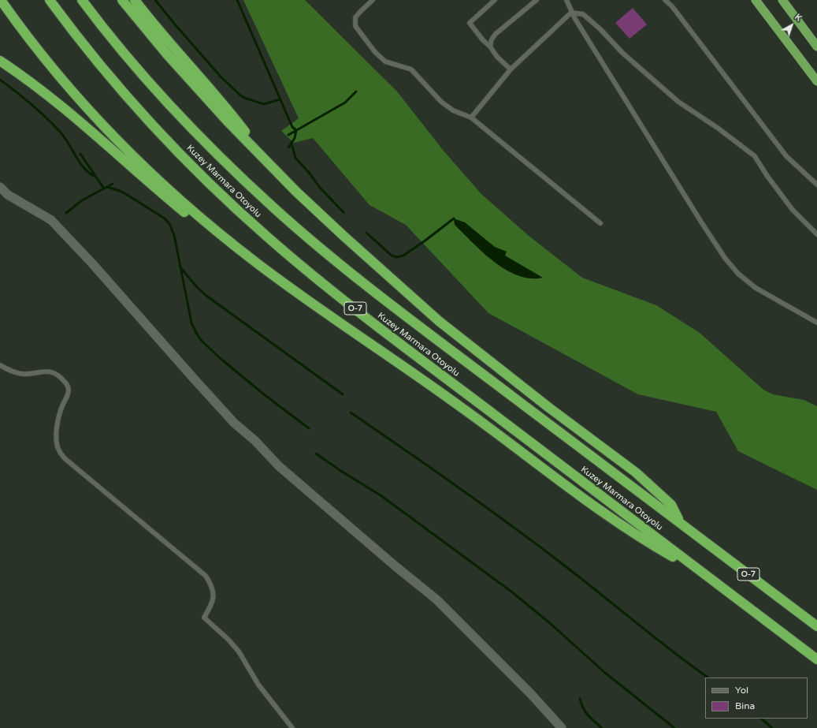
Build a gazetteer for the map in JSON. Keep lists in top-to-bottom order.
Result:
{
  "streets": {
    "highway": ["Kuzey Marmara Otoyolu", "O-7"]
  },
  "legend": ["Yol", "Bina"],
  "north": "top right"
}
